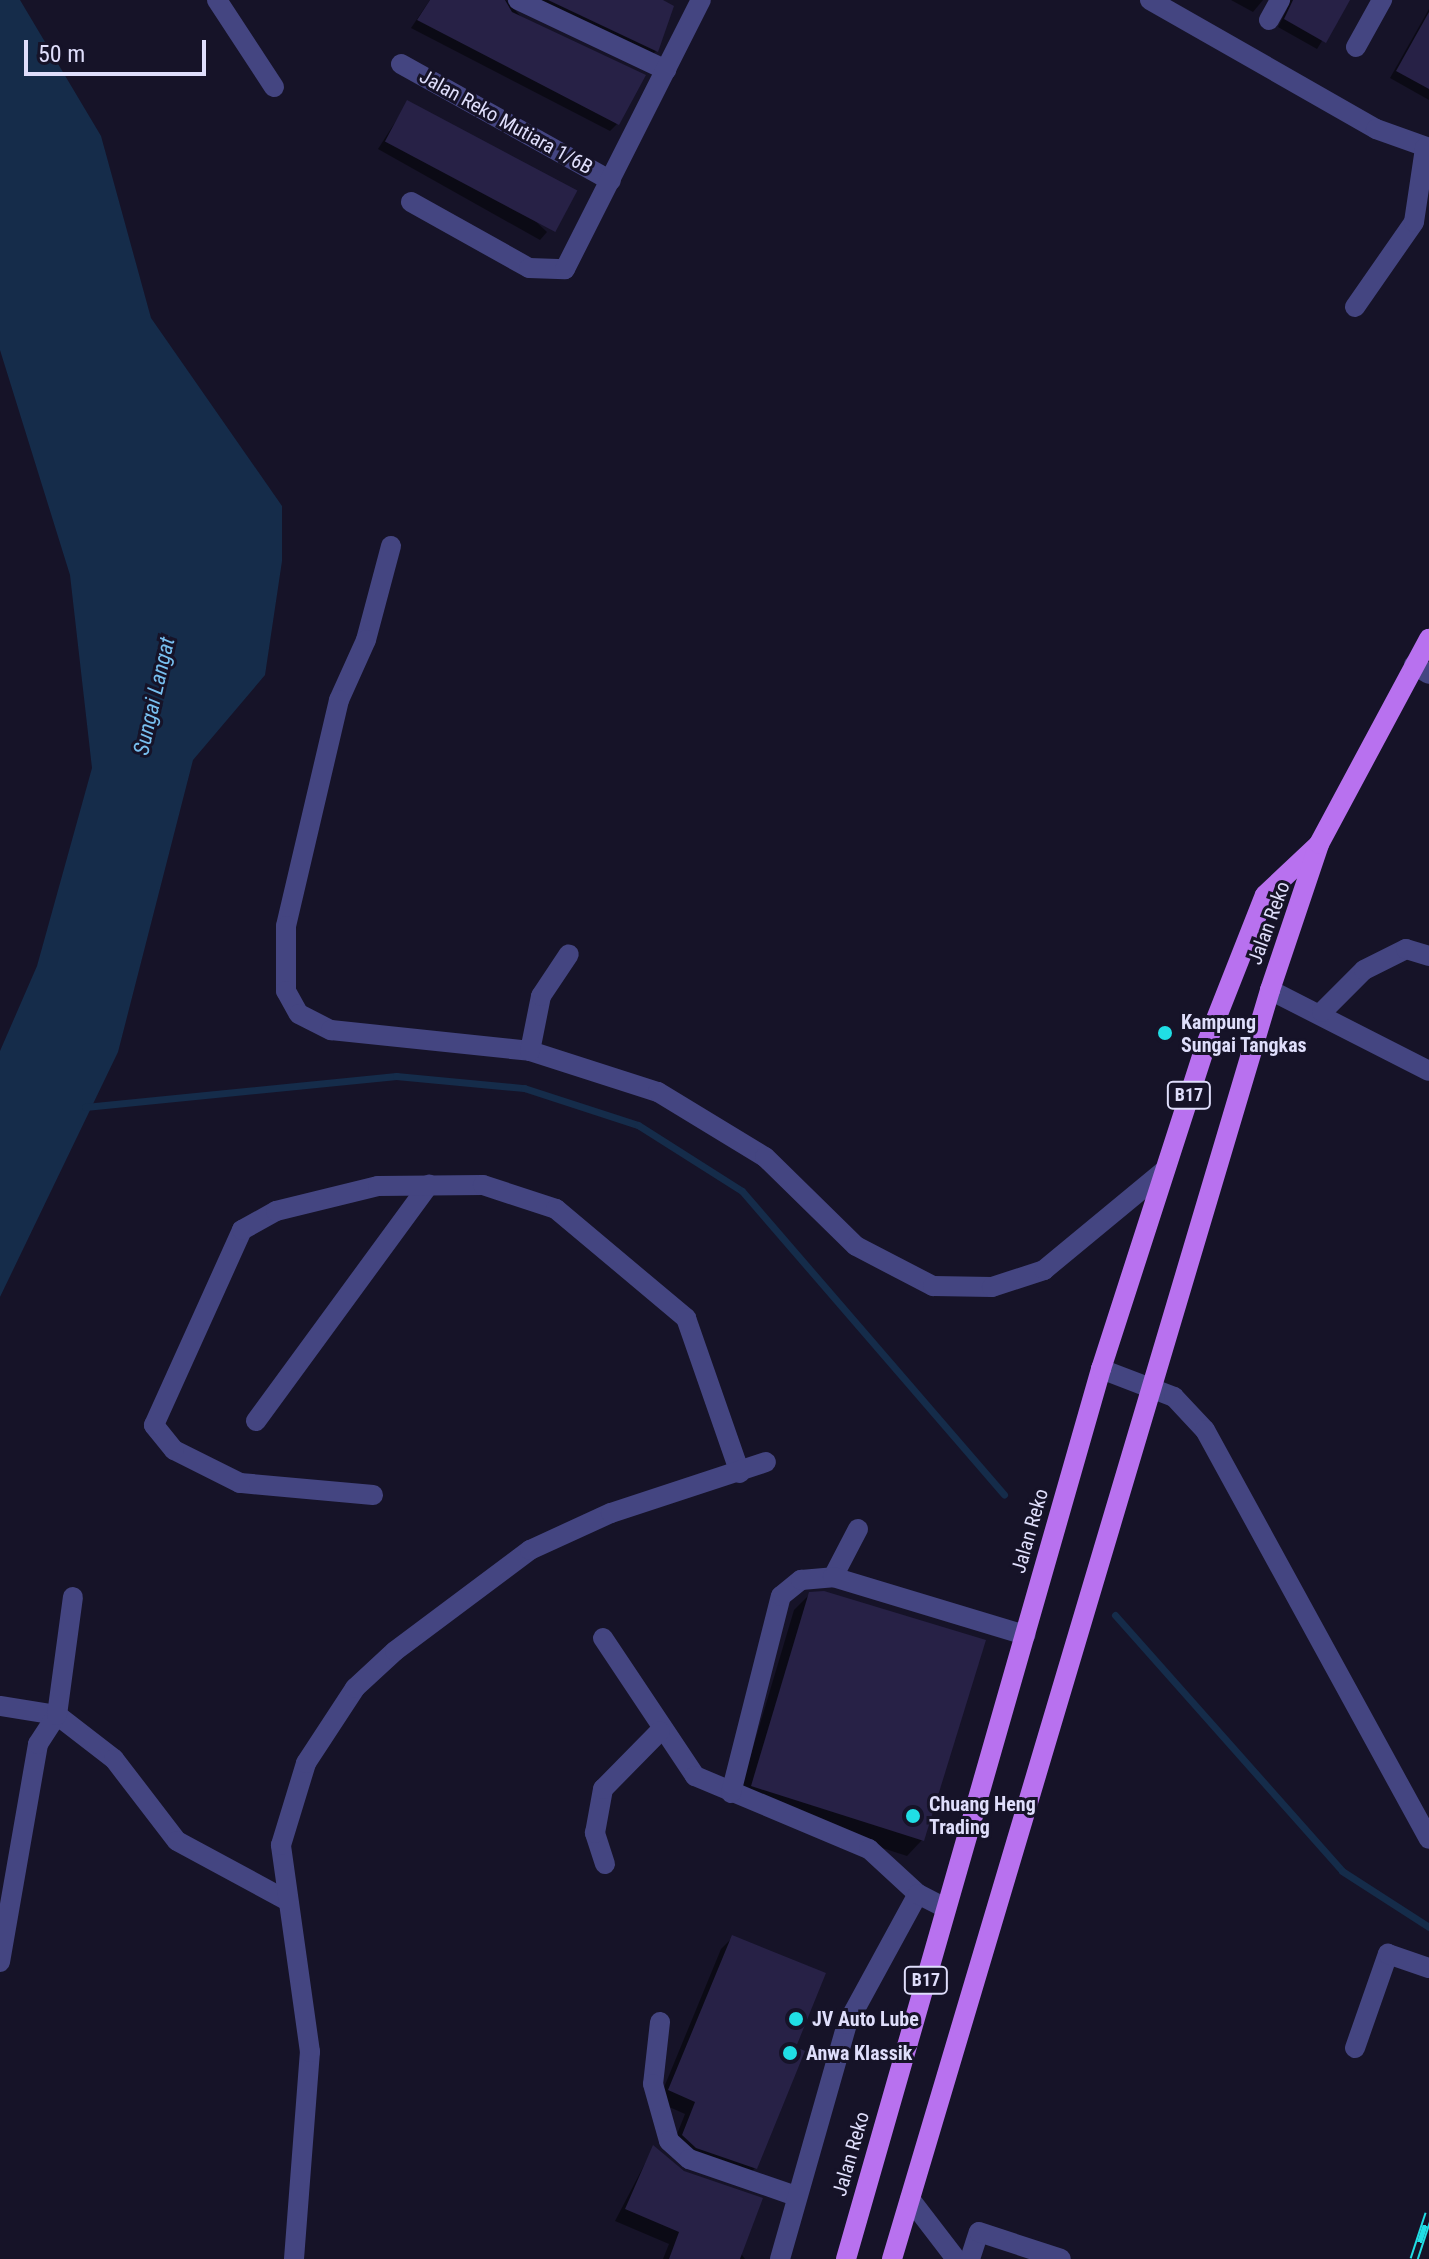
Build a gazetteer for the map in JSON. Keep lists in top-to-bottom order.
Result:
{
  "streets": {
    "main road": ["Jalan Reko", "B17"],
    "street": ["Jalan Reko Mutiara 1/6B"]
  },
  "water": ["Sungai Langat"],
  "places": [
    "Kampung Sungai Tangkas",
    "Chuang Heng Trading",
    "JV Auto Lube",
    "Anwa Klassik"
  ],
  "scale_bar": "50 m"
}
